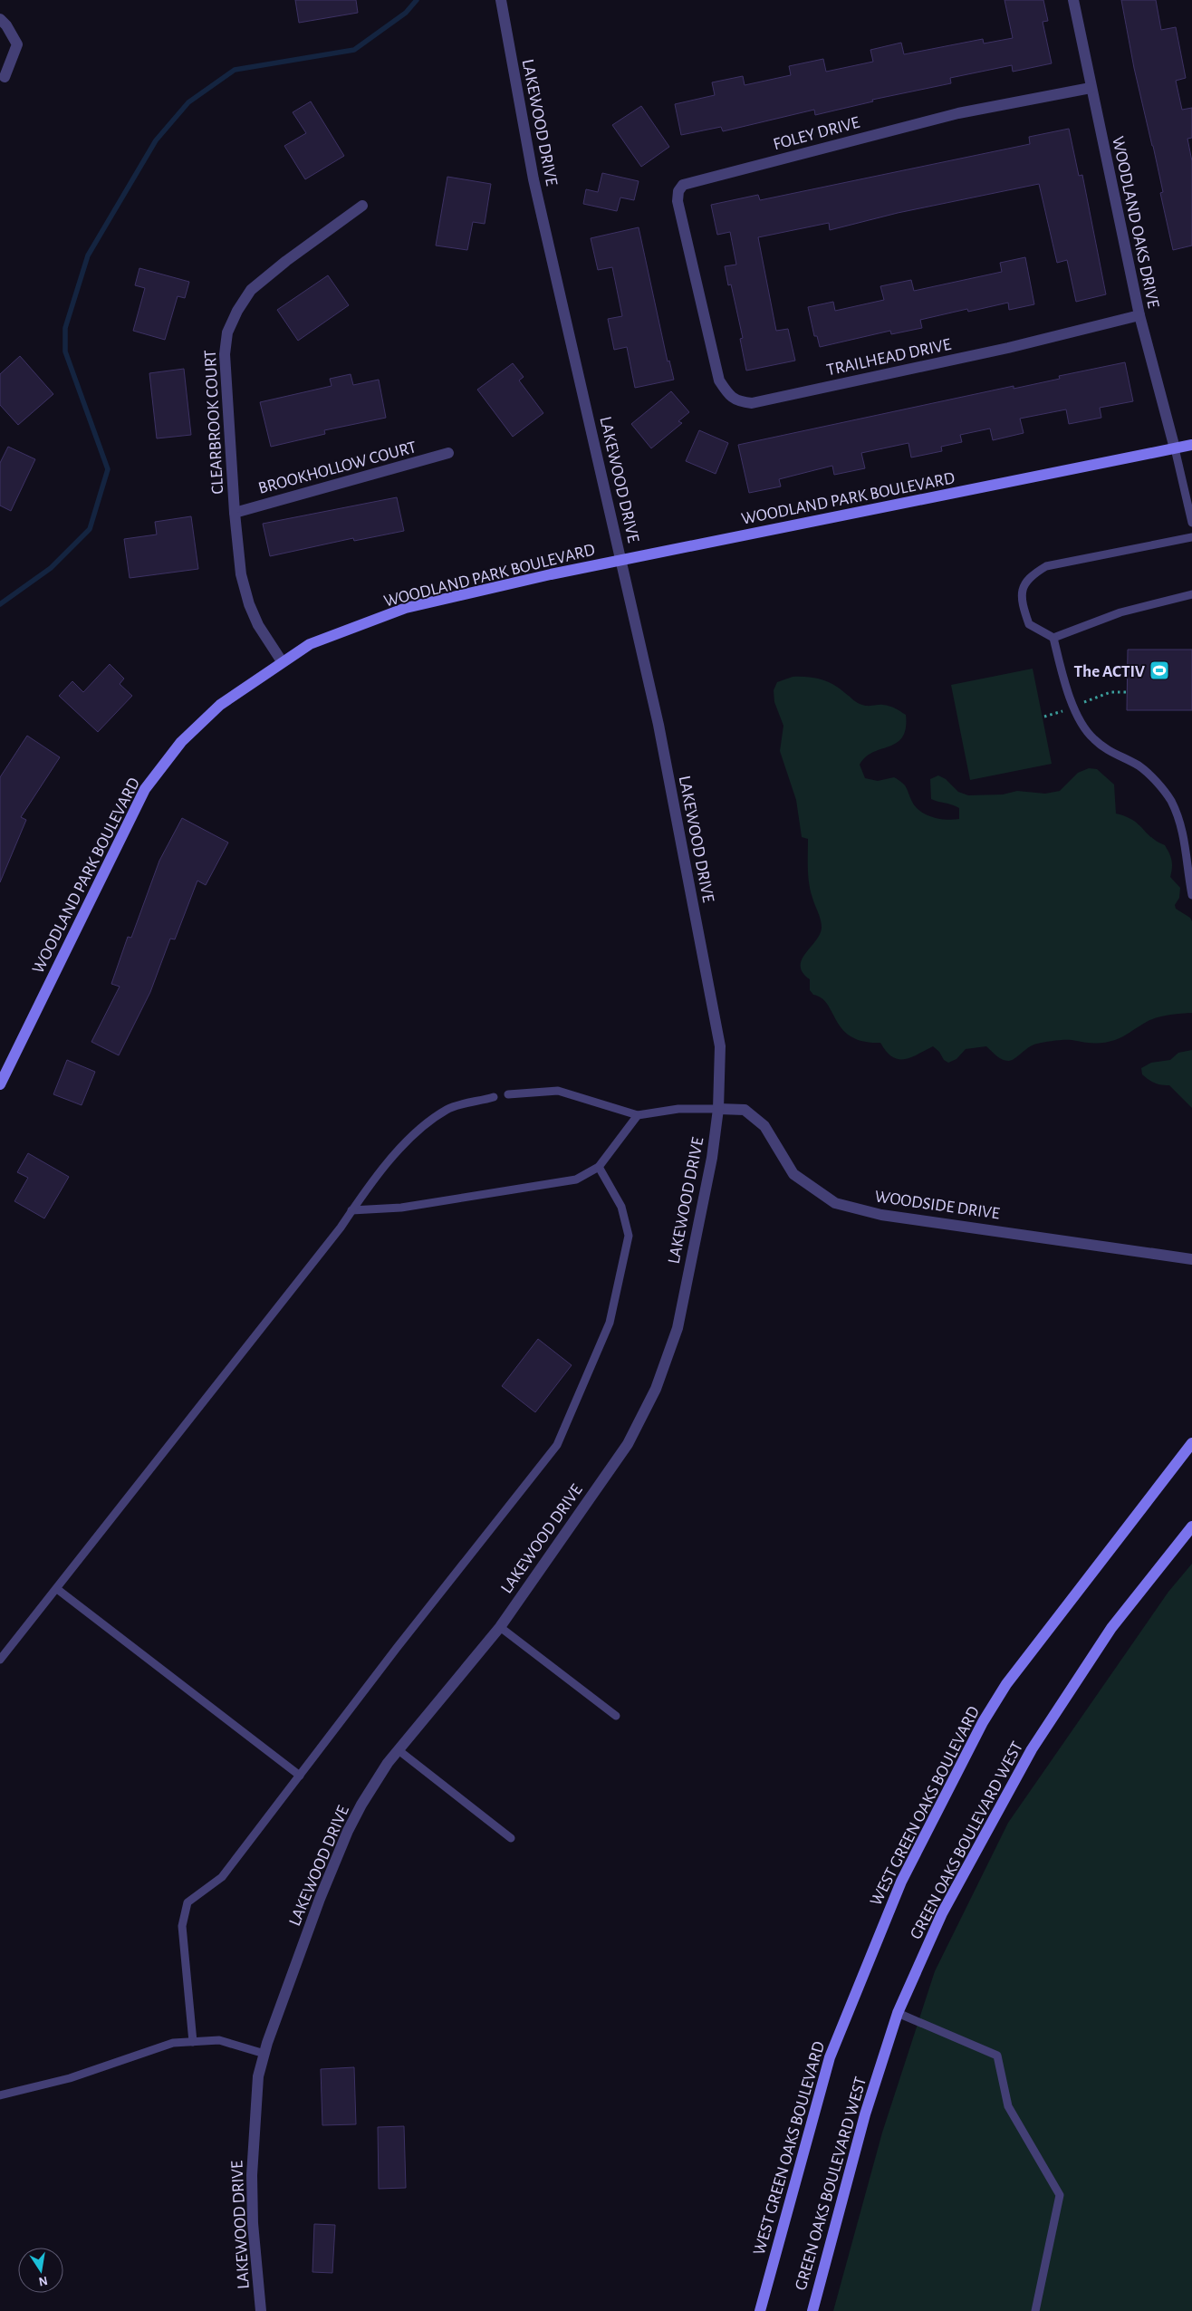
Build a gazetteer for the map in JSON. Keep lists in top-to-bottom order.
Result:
{
  "streets": {
    "main road": ["WOODLAND PARK BOULEVARD", "WEST GREEN OAKS BOULEVARD", "GREEN OAKS BOULEVARD WEST"],
    "street": [
      "LAKEWOOD DRIVE",
      "FOLEY DRIVE",
      "WOODLAND OAKS DRIVE",
      "TRAILHEAD DRIVE",
      "CLEARBROOK COURT",
      "BROOKHOLLOW COURT",
      "WOODSIDE DRIVE"
    ]
  },
  "crossings": [
    ["LAKEWOOD DRIVE", "WOODLAND PARK BOULEVARD"],
    ["LAKEWOOD DRIVE", "WOODSIDE DRIVE"],
    ["FOLEY DRIVE", "WOODLAND OAKS DRIVE"],
    ["FOLEY DRIVE", "TRAILHEAD DRIVE"],
    ["WOODLAND OAKS DRIVE", "TRAILHEAD DRIVE"],
    ["WOODLAND OAKS DRIVE", "WOODLAND PARK BOULEVARD"],
    ["CLEARBROOK COURT", "BROOKHOLLOW COURT"],
    ["CLEARBROOK COURT", "WOODLAND PARK BOULEVARD"]
  ],
  "places": {
    "sports": ["The ACTIV"]
  },
  "north": "bottom"
}
